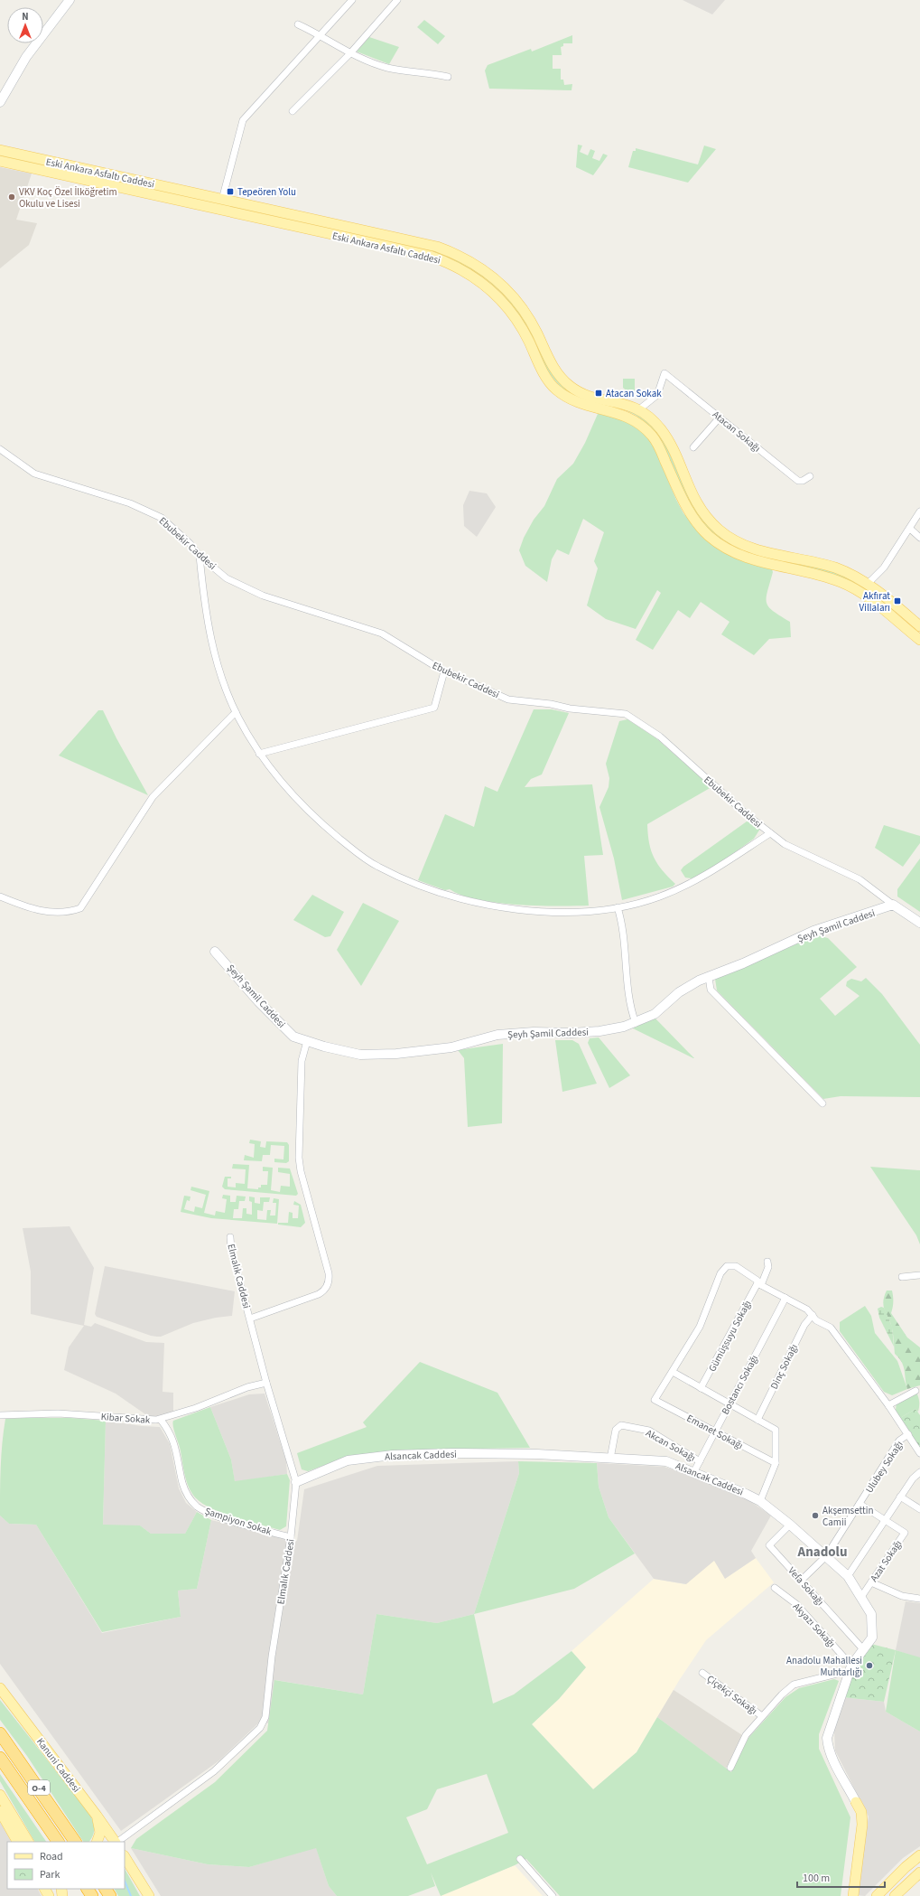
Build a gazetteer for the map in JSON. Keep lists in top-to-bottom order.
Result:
{
  "streets": {
    "highway": ["O-4"],
    "main road": ["Eski Ankara Asfaltı Caddesi", "Kanuni Caddesi"],
    "street": [
      "Atacan Sokağı",
      "Ebubekir Caddesi",
      "Şeyh Şamil Caddesi",
      "Elmalık Caddesi",
      "Gümüşsuyu Sokağı",
      "Dinç Sokağı",
      "Bostancı Sokağı",
      "Kibar Sokak",
      "Emanet Sokağı",
      "Akcan Sokağı",
      "Alsancak Caddesi",
      "Ulubey Sokağı",
      "Şampiyon Sokak",
      "Azat Sokağı",
      "Vefa Sokağı",
      "Akyazı Sokağı",
      "Çiçekçi Sokağı"
    ]
  },
  "crossings": [
    ["Eski Ankara Asfaltı Caddesi", "Atacan Sokağı"],
    ["Ebubekir Caddesi", "Şeyh Şamil Caddesi"],
    ["Elmalık Caddesi", "Kibar Sokak"],
    ["Elmalık Caddesi", "Alsancak Caddesi"],
    ["Elmalık Caddesi", "Şampiyon Sokak"],
    ["Bostancı Sokağı", "Emanet Sokağı"],
    ["Bostancı Sokağı", "Akcan Sokağı"],
    ["Bostancı Sokağı", "Alsancak Caddesi"],
    ["Kibar Sokak", "Şampiyon Sokak"],
    ["Akcan Sokağı", "Alsancak Caddesi"],
    ["Alsancak Caddesi", "Ulubey Sokağı"],
    ["Alsancak Caddesi", "Azat Sokağı"],
    ["Alsancak Caddesi", "Vefa Sokağı"],
    ["Alsancak Caddesi", "Akyazı Sokağı"],
    ["Ulubey Sokağı", "Azat Sokağı"],
    ["Ulubey Sokağı", "Vefa Sokağı"]
  ],
  "districts": ["Anadolu"],
  "places": {
    "transit": ["Tepeören Yolu", "Atacan Sokak", "Akfırat Villaları"],
    "other": ["VKV Koç Özel İlköğretim Okulu ve Lisesi", "Akşemsettin Camii", "Anadolu Mahallesi Muhtarlığı"]
  },
  "legend": ["Road", "Park"],
  "scale_bar": "100 m",
  "north": "top"
}
